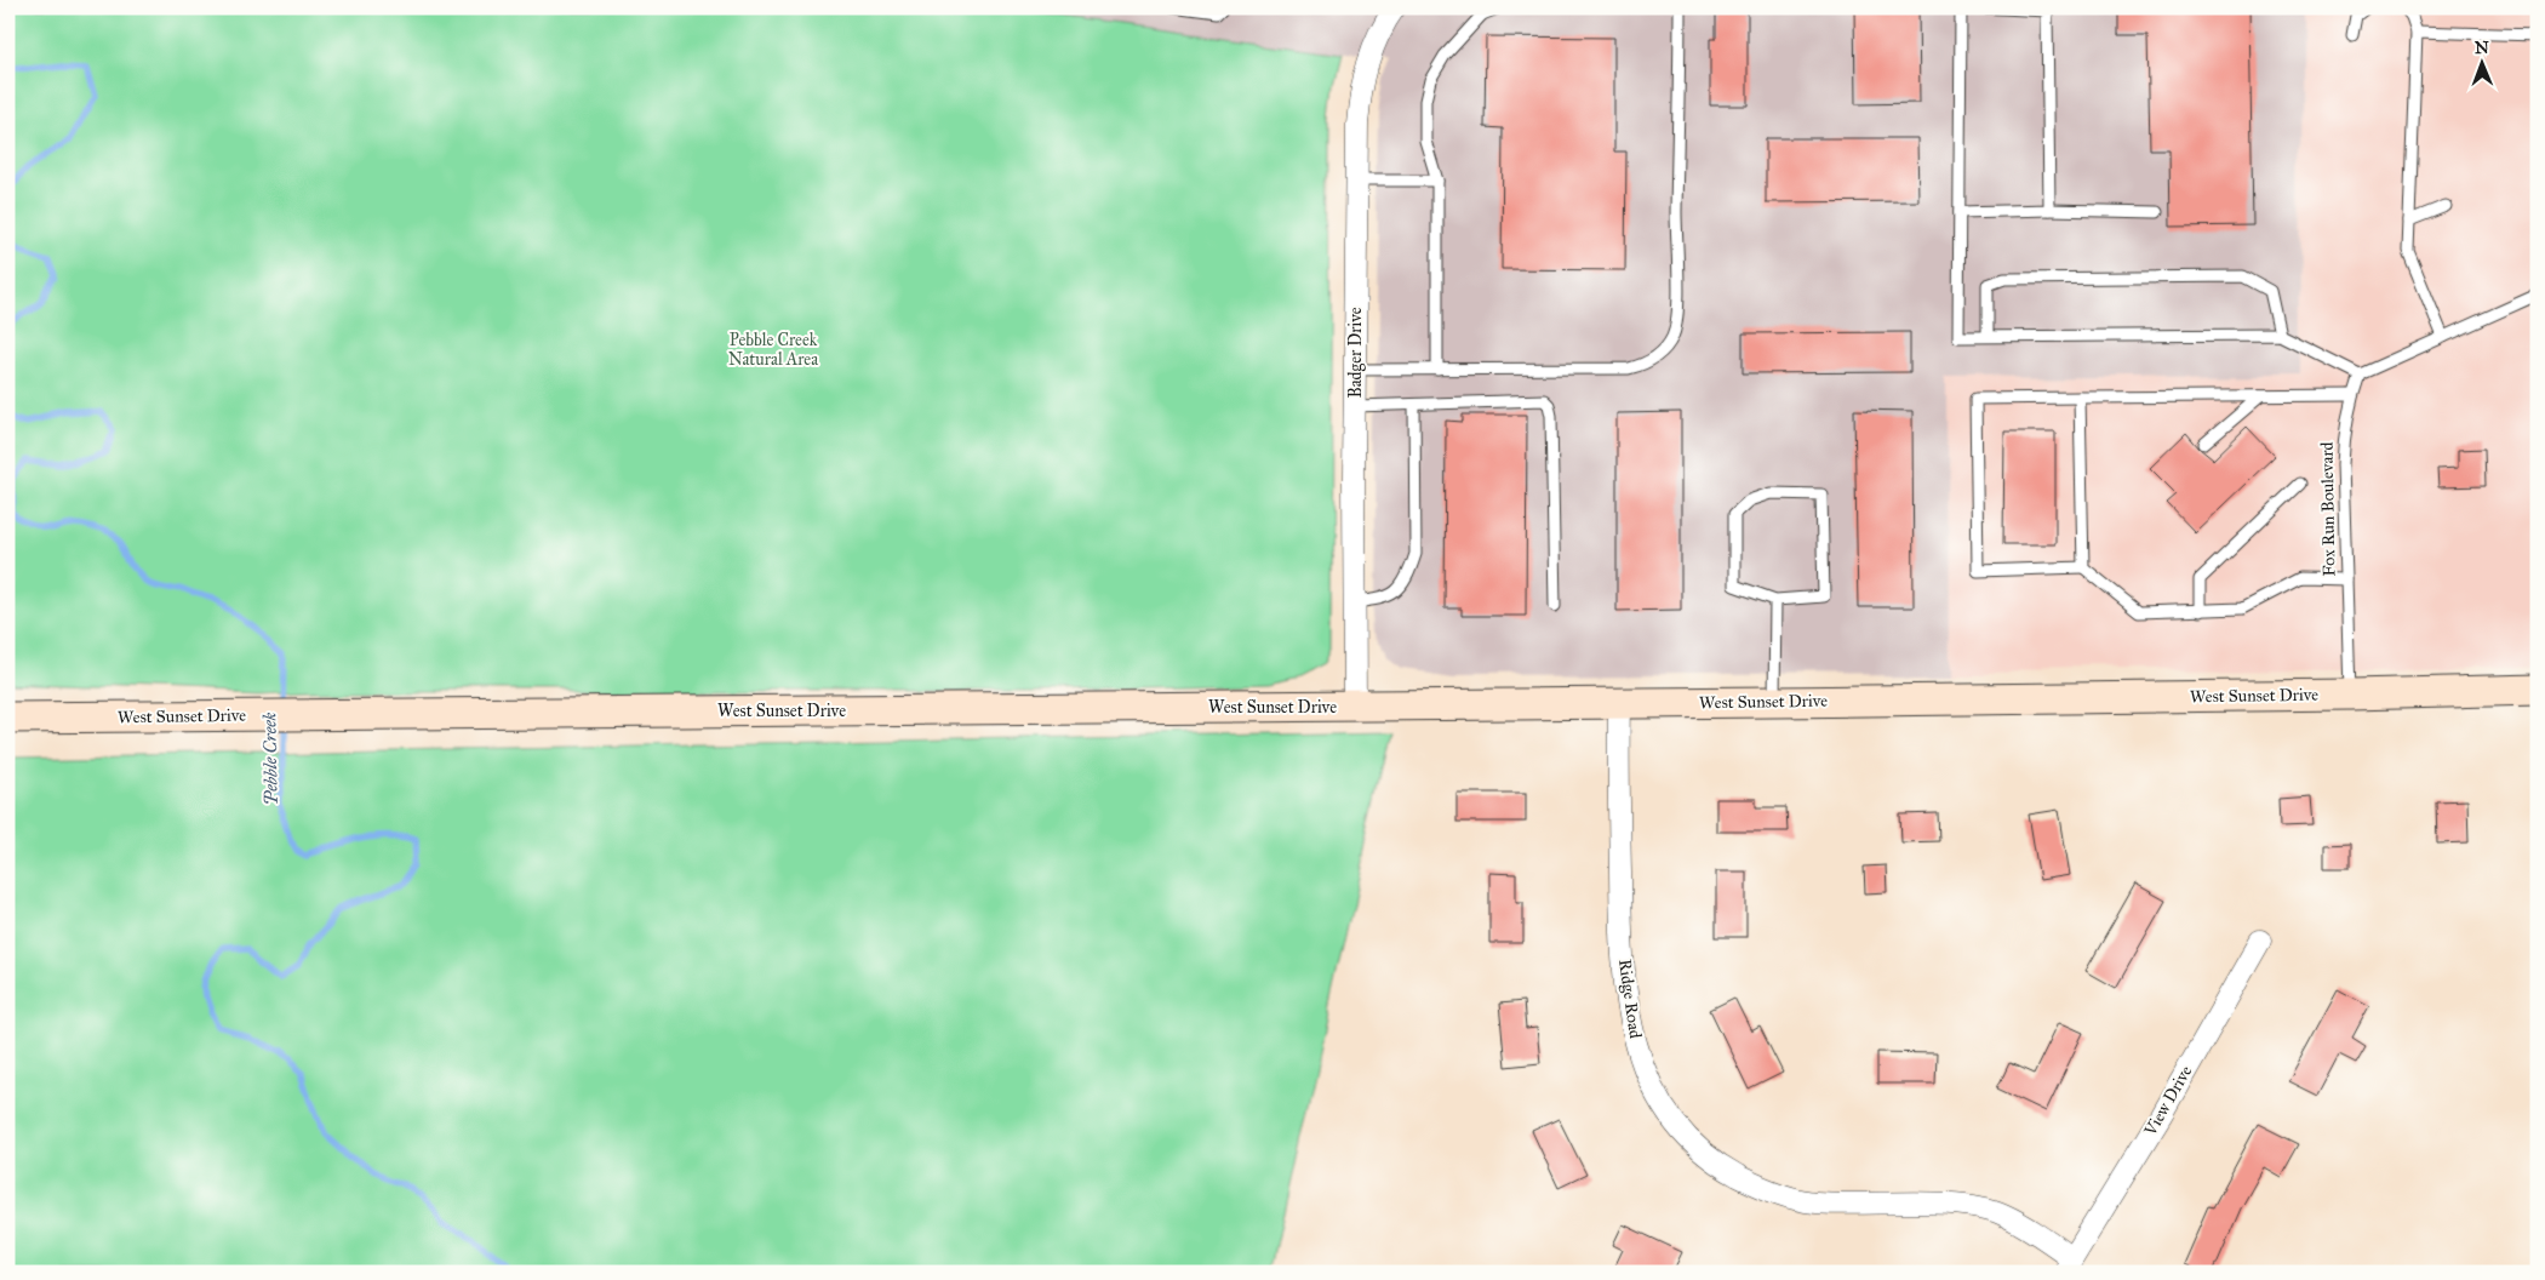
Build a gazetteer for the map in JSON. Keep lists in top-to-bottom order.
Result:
{
  "streets": {
    "main road": ["West Sunset Drive"],
    "street": ["Badger Drive", "Ridge Road", "View Drive"],
    "lane": ["Fox Run Boulevard"]
  },
  "crossings": [
    ["Badger Drive", "West Sunset Drive"],
    ["Fox Run Boulevard", "West Sunset Drive"],
    ["West Sunset Drive", "Ridge Road"],
    ["Ridge Road", "View Drive"]
  ],
  "water": ["Pebble Creek"],
  "parks": ["Pebble Creek Natural Area"],
  "north": "top"
}
